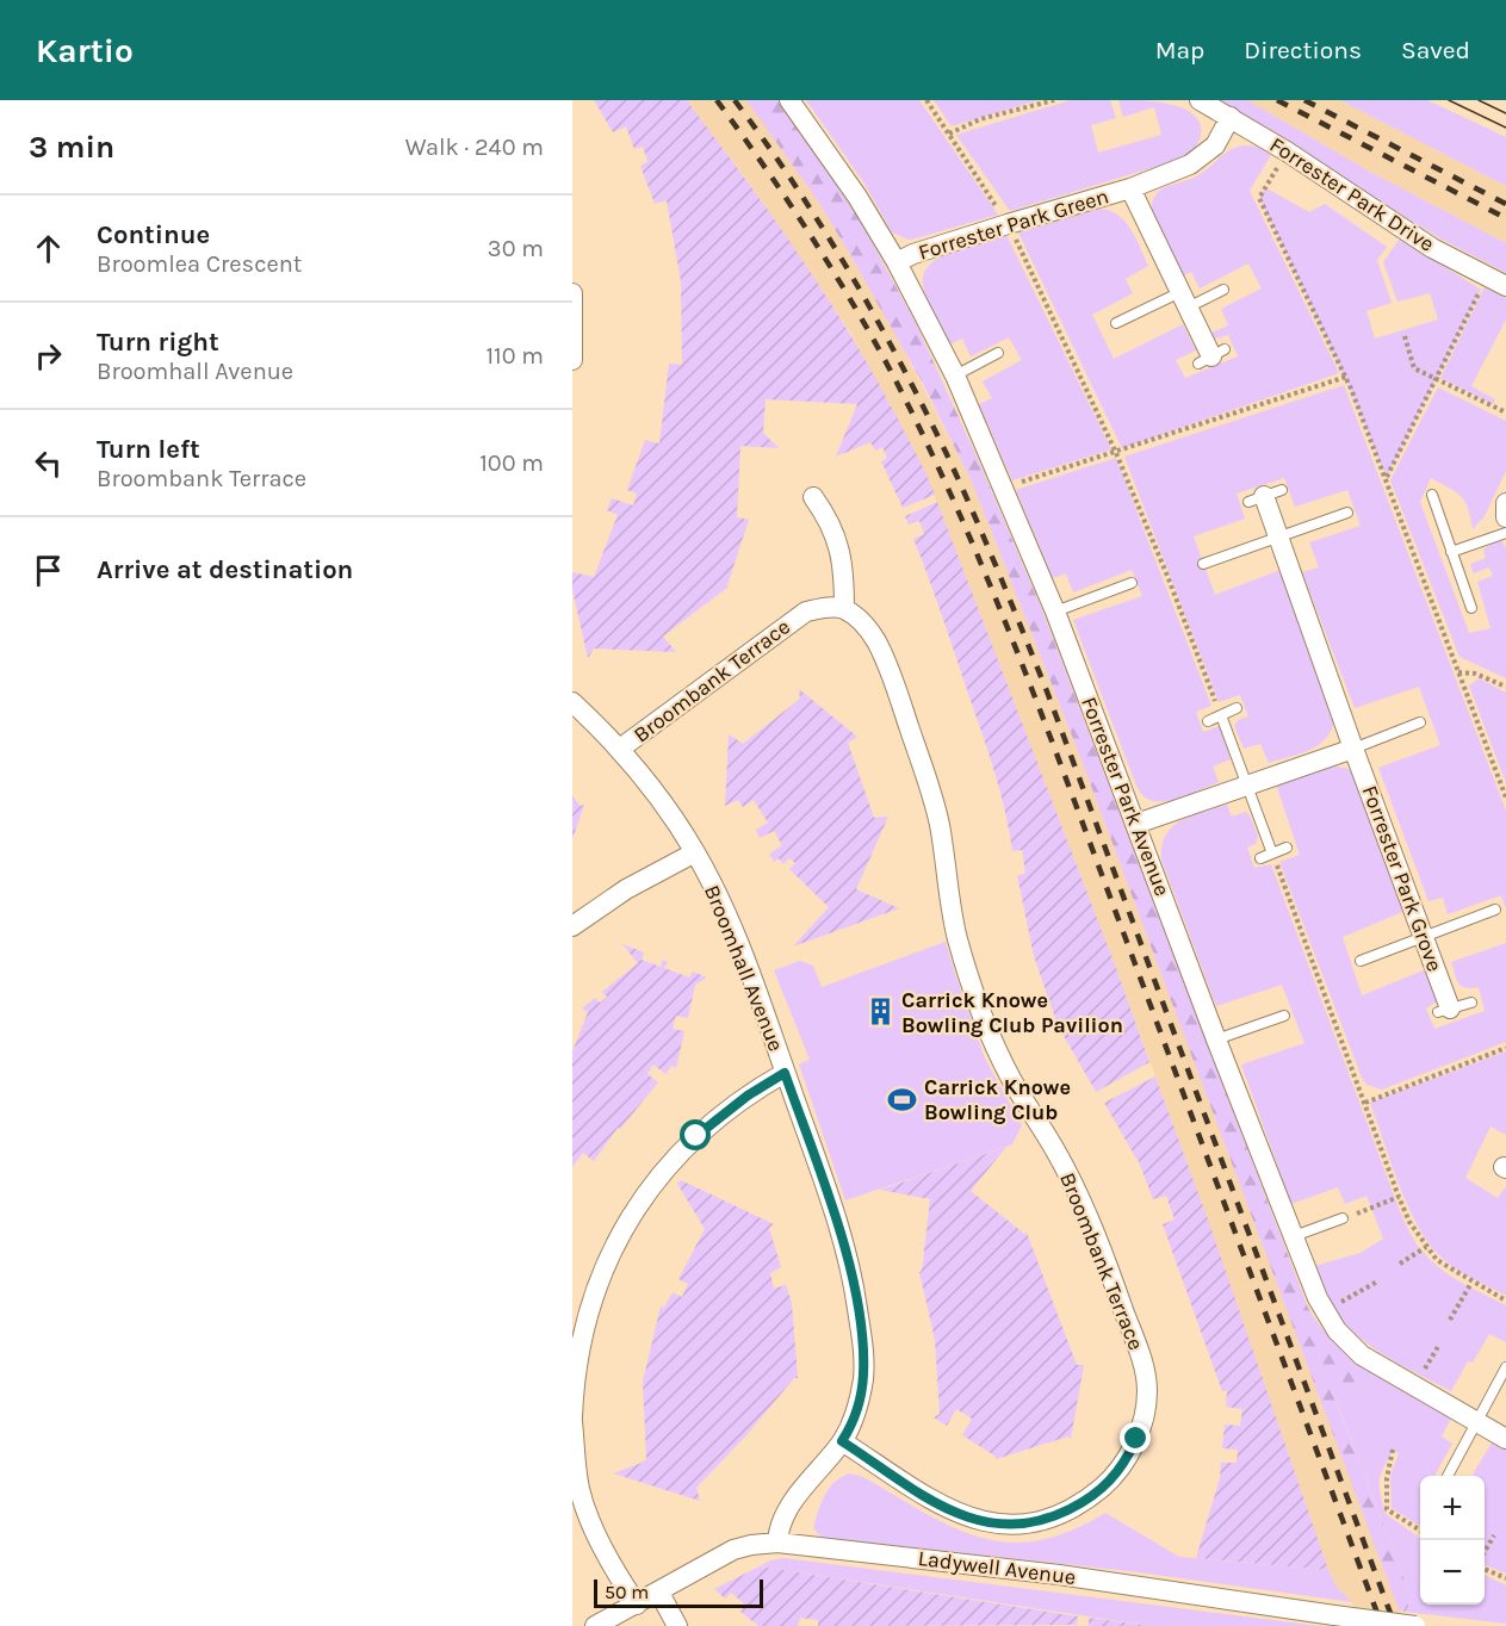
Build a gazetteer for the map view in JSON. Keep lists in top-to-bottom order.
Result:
{
  "streets": {
    "street": [
      "Forrester Park Drive",
      "Forrester Park Green",
      "Broombank Terrace",
      "Forrester Park Avenue",
      "Forrester Park Grove",
      "Broomhall Avenue",
      "Ladywell Avenue"
    ]
  },
  "crossings": [
    ["Forrester Park Drive", "Forrester Park Green"],
    ["Forrester Park Green", "Forrester Park Avenue"],
    ["Broombank Terrace", "Broomhall Avenue"],
    ["Broomhall Avenue", "Ladywell Avenue"]
  ],
  "places": {
    "building": ["Carrick Knowe Bowling Club Pavilion"],
    "sports": ["Carrick Knowe Bowling Club"]
  },
  "scale_bar": "50 m",
  "page": {
    "header": "Kartio",
    "nav": ["Map", "Directions", "Saved"],
    "heading": ["3 min", "Walk · 240 m"],
    "list": [
      ["Continue", "Broomlea Crescent", "30 m"],
      ["Turn right", "Broomhall Avenue", "110 m"],
      ["Turn left", "Broombank Terrace", "100 m"],
      "Arrive at destination"
    ],
    "map_buttons": ["+", "−"],
    "scale": "50 m"
  }
}
